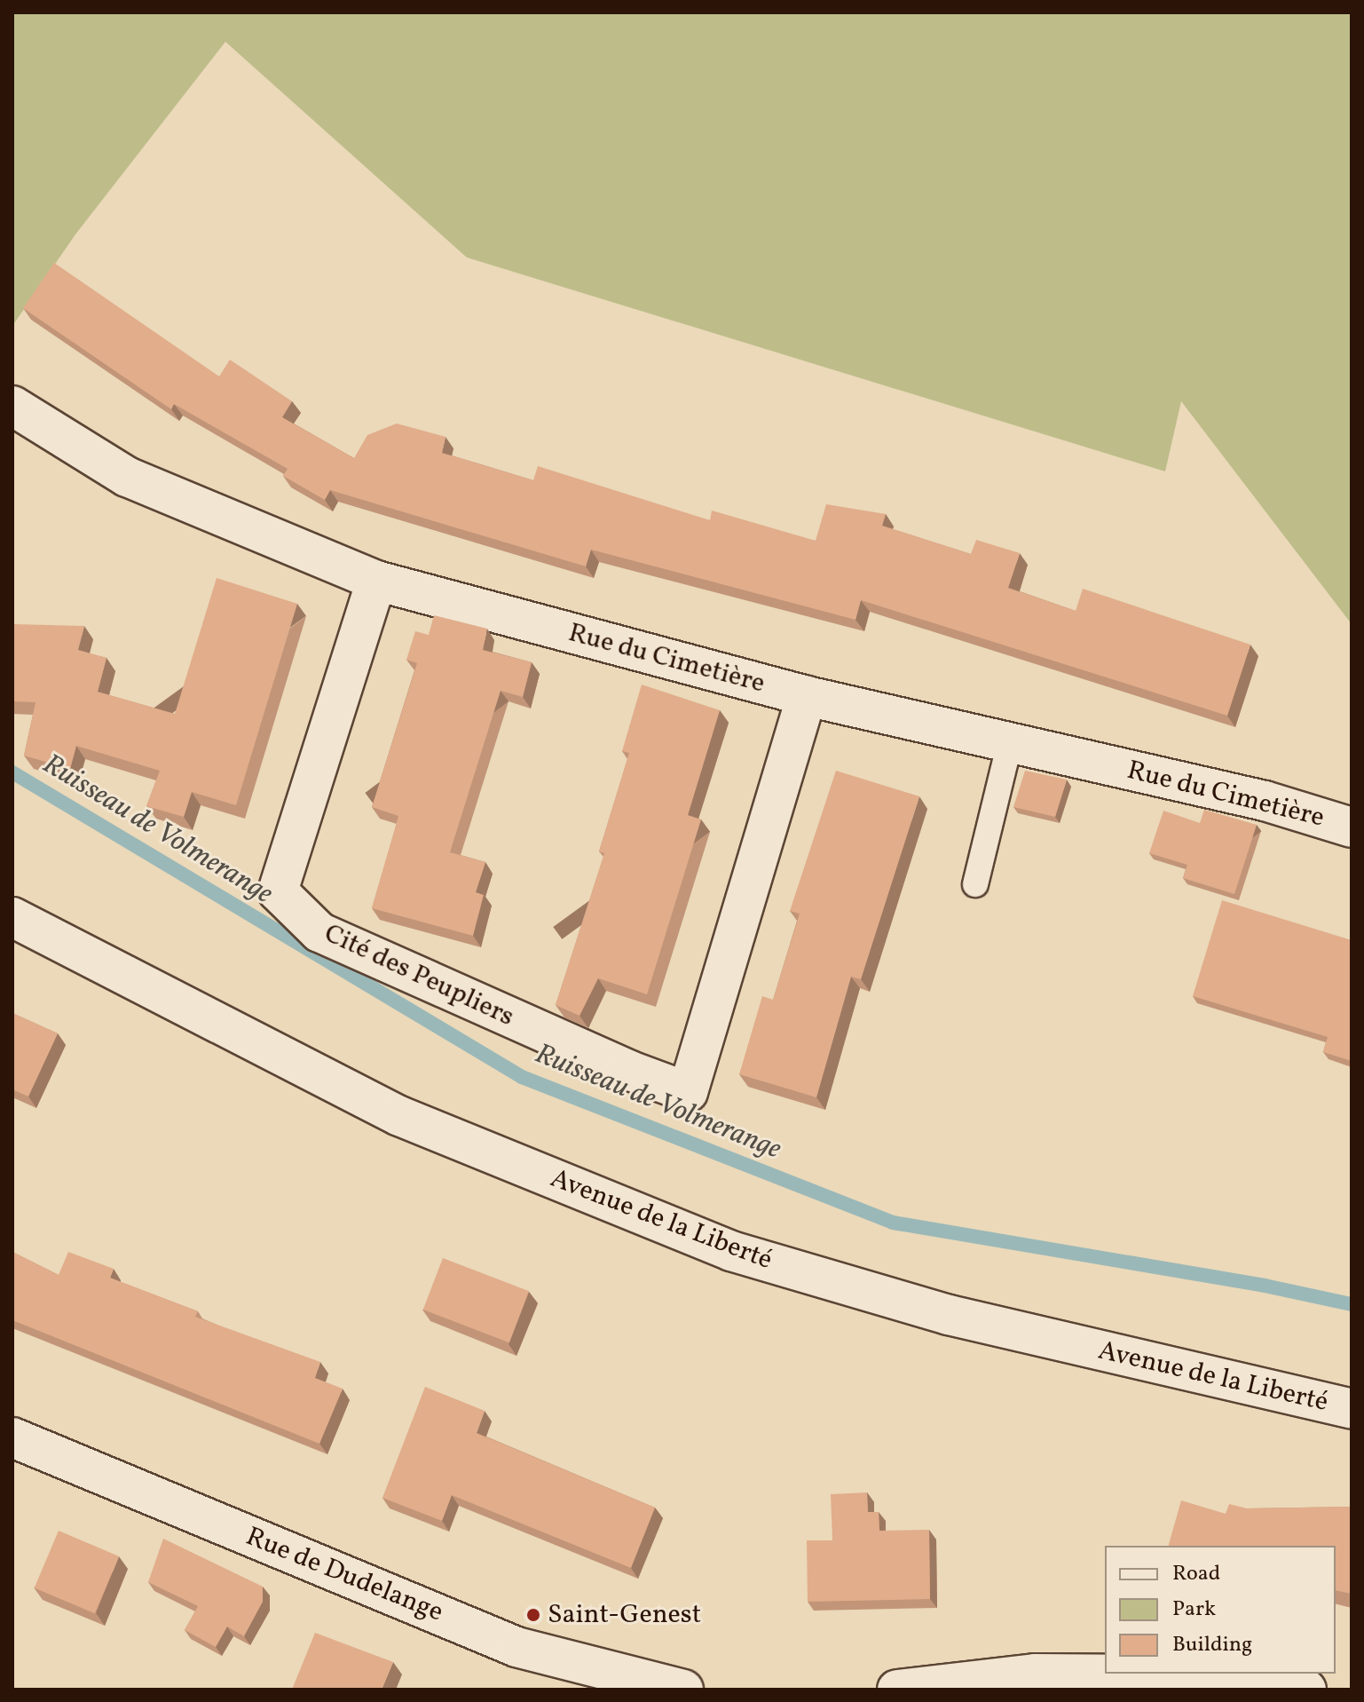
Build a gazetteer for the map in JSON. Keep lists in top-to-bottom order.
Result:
{
  "streets": {
    "street": [
      "Rue du Cimetière",
      "Cité des Peupliers",
      "Avenue de la Liberté",
      "Rue de Dudelange"
    ]
  },
  "crossings": [
    ["Rue du Cimetière", "Cité des Peupliers"]
  ],
  "water": ["Ruisseau de Volmerange"],
  "places": ["Saint-Genest"],
  "legend": ["Road", "Park", "Building"]
}
